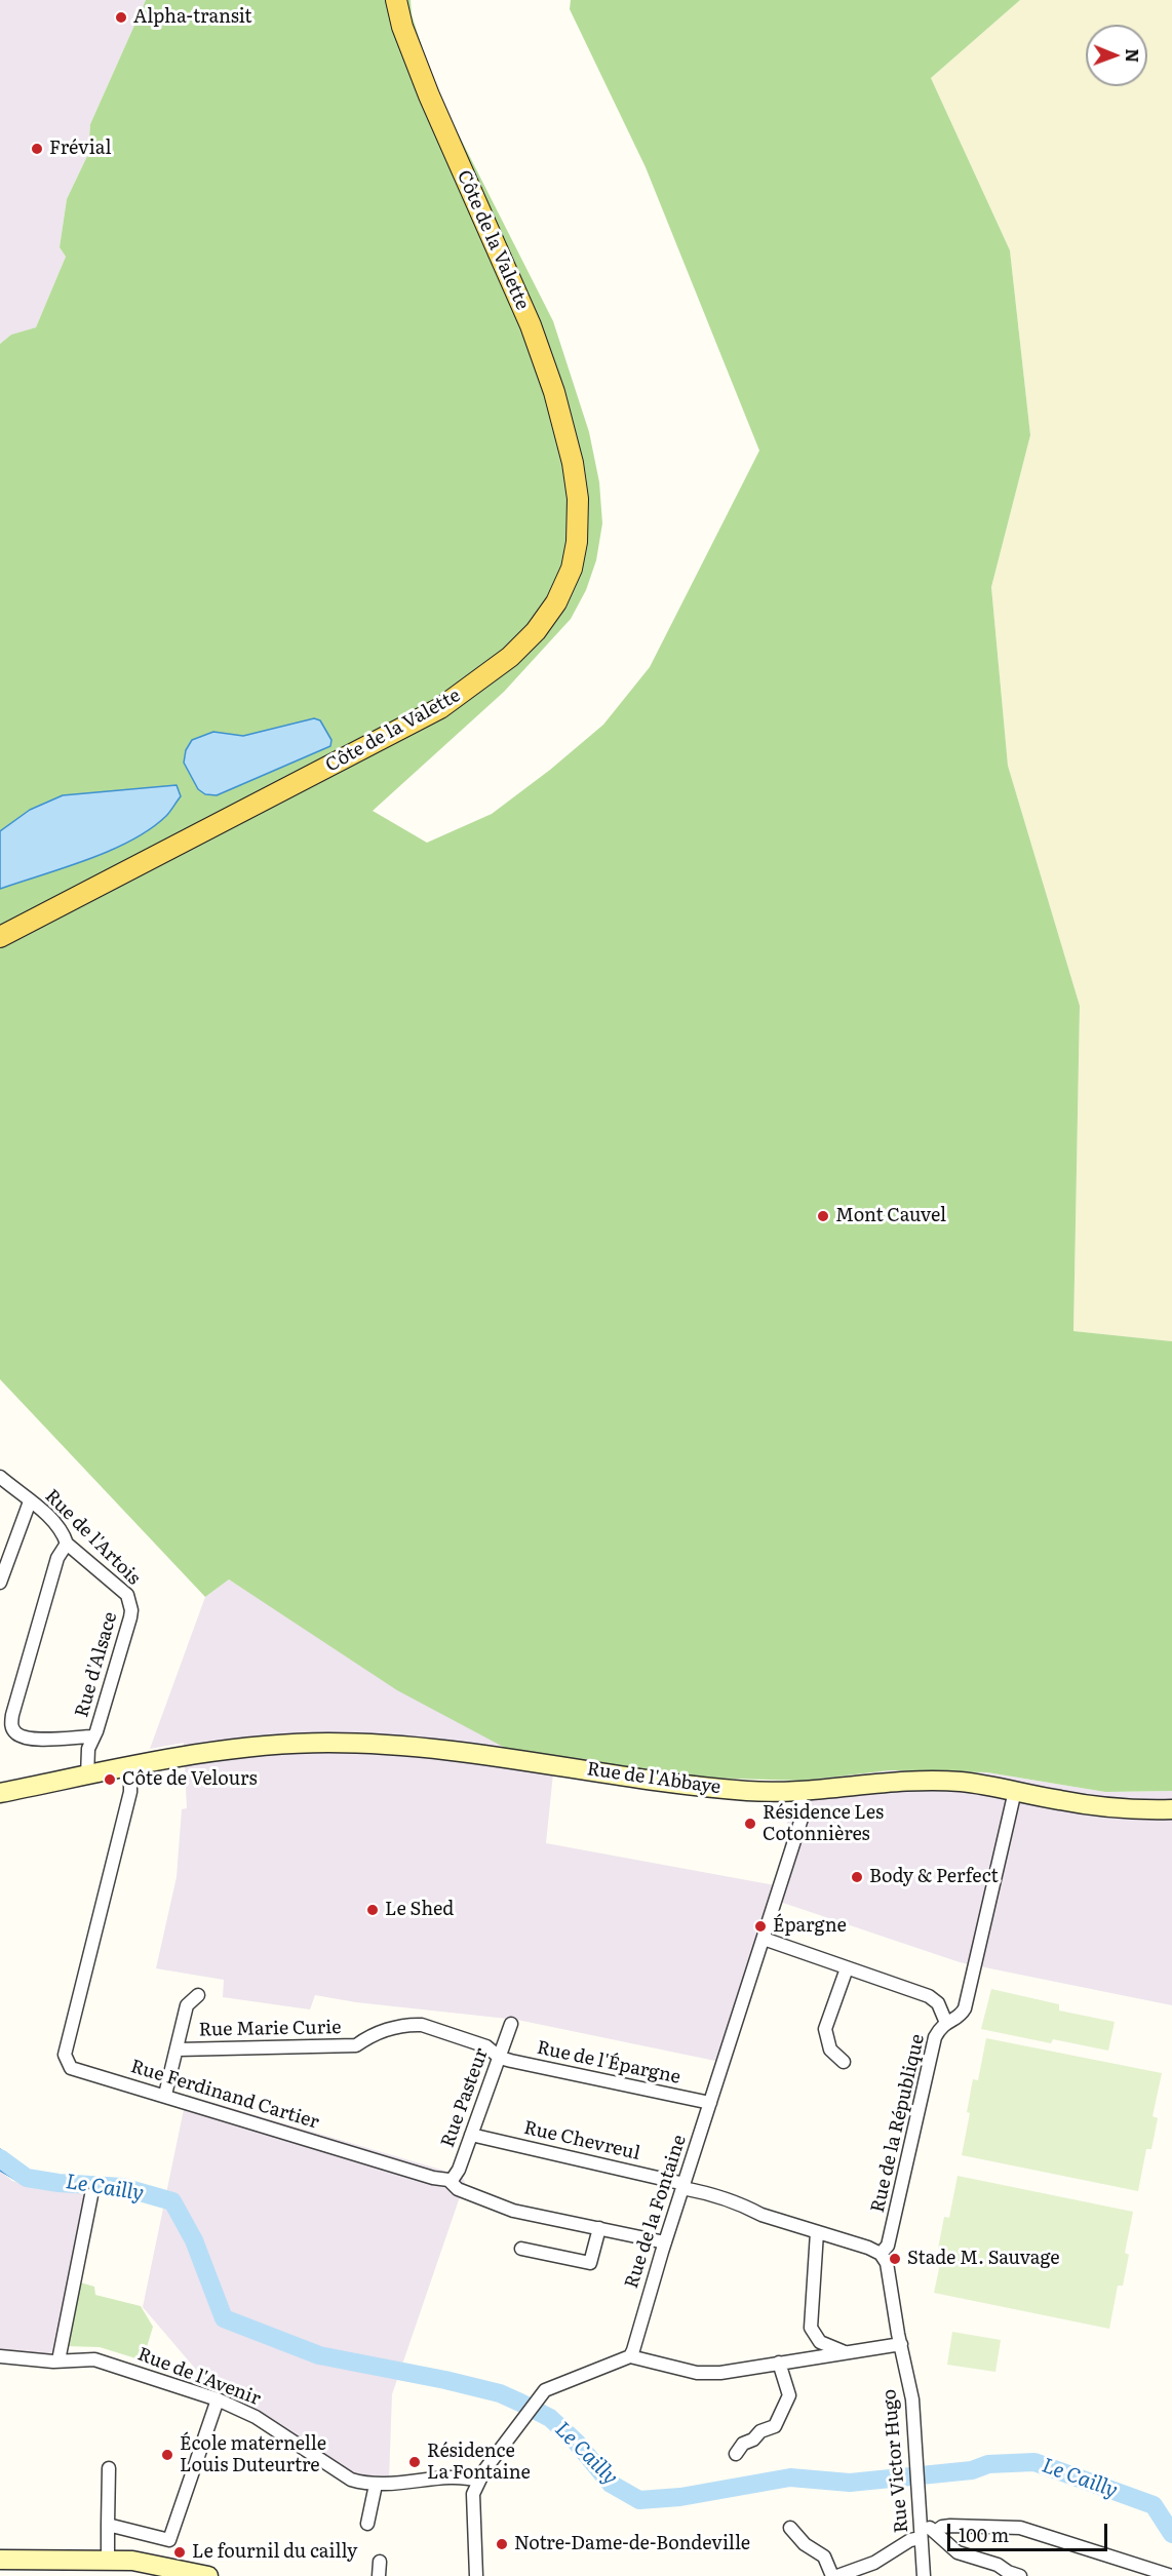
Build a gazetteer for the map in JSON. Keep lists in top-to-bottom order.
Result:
{
  "streets": {
    "main road": ["Côte de la Valette"],
    "street": [
      "Rue de l'Artois",
      "Rue d'Alsace",
      "Rue de l'Abbaye",
      "Rue Marie Curie",
      "Rue de l'Épargne",
      "Rue Ferdinand Cartier",
      "Rue Pasteur",
      "Rue de la République",
      "Rue Chevreul",
      "Rue de la Fontaine",
      "Rue de l'Avenir",
      "Rue Victor Hugo"
    ]
  },
  "crossings": [
    ["Rue de l'Artois", "Rue d'Alsace"],
    ["Rue d'Alsace", "Rue de l'Abbaye"],
    ["Rue de l'Abbaye", "Rue Ferdinand Cartier"],
    ["Rue de l'Abbaye", "Rue de la Fontaine"],
    ["Rue Marie Curie", "Rue de l'Épargne"],
    ["Rue Marie Curie", "Rue Ferdinand Cartier"],
    ["Rue Marie Curie", "Rue Pasteur"],
    ["Rue de l'Épargne", "Rue Pasteur"],
    ["Rue de l'Épargne", "Rue de la Fontaine"],
    ["Rue Ferdinand Cartier", "Rue Pasteur"],
    ["Rue Ferdinand Cartier", "Rue de la Fontaine"],
    ["Rue Pasteur", "Rue Chevreul"],
    ["Rue de la République", "Rue Chevreul"],
    ["Rue de la République", "Rue de la Fontaine"],
    ["Rue de la République", "Rue Victor Hugo"],
    ["Rue Chevreul", "Rue de la Fontaine"],
    ["Rue Chevreul", "Rue Victor Hugo"]
  ],
  "water": ["Le Cailly"],
  "places": [
    "Alpha-transit",
    "Frévial",
    "Mont Cauvel",
    "Côte de Velours",
    "Résidence Les Cotonnières",
    "Body & Perfect",
    "Le Shed",
    "Épargne",
    "Stade M. Sauvage",
    "École maternelle Louis Duteurtre",
    "Résidence La Fontaine",
    "Notre-Dame-de-Bondeville",
    "Le fournil du cailly"
  ],
  "scale_bar": "100 m",
  "north": "right"
}
